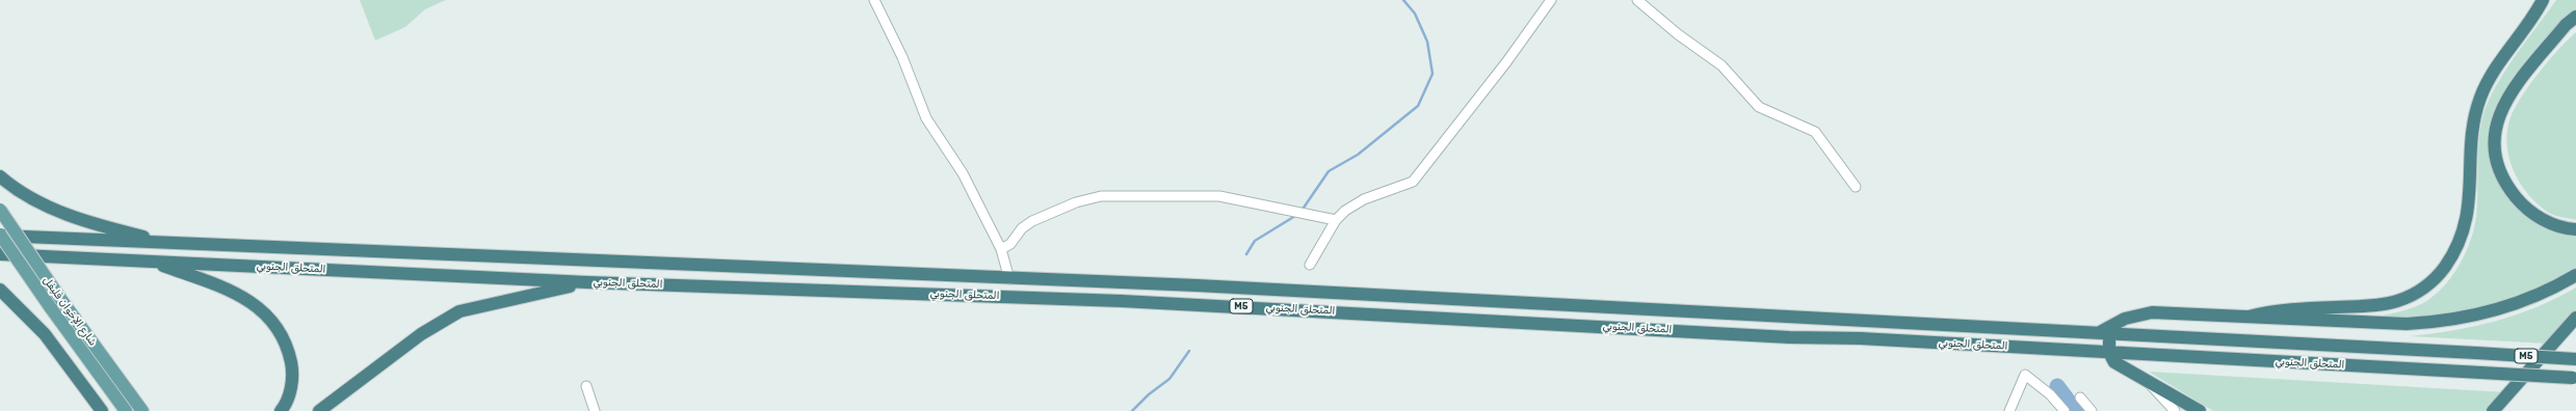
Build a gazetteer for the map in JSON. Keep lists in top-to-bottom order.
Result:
{
  "streets": {
    "highway": ["المتحلق الجنوبي", "M5"],
    "main road": ["شارع الإخوان فليفل"]
  },
  "crossings": [
    ["المتحلق الجنوبي", "شارع الإخوان فليفل"]
  ]
}
